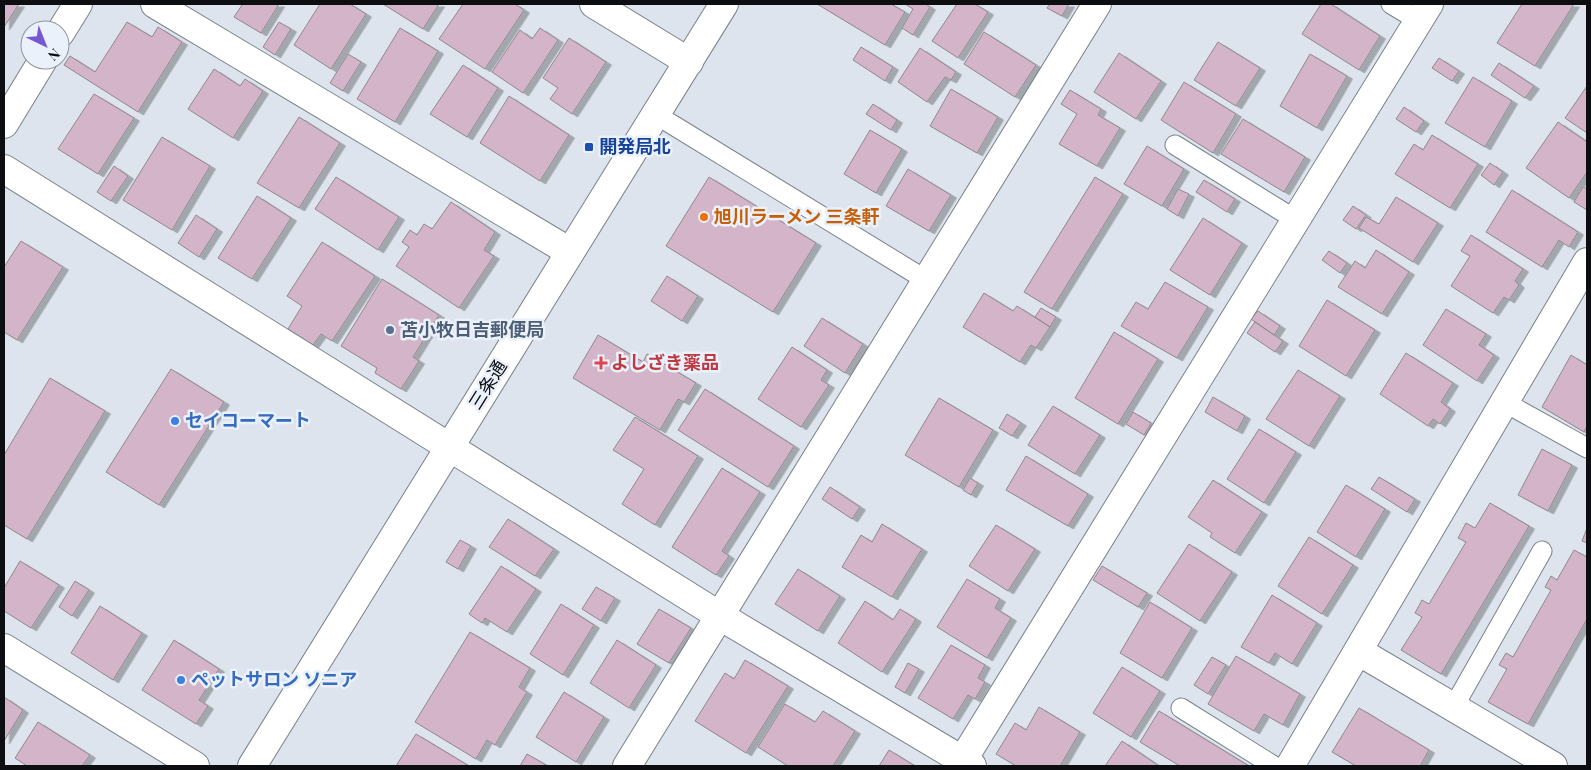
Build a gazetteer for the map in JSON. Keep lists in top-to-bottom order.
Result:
{
  "streets": {
    "street": ["三条通"]
  },
  "places": {
    "transit": ["開発局北"],
    "other": [
      "旭川ラーメン 三条軒",
      "苫小牧日吉郵便局",
      "セイコーマート",
      "ペットサロン ソニア"
    ],
    "health": ["よしざき薬品"]
  },
  "north": "bottom right"
}
